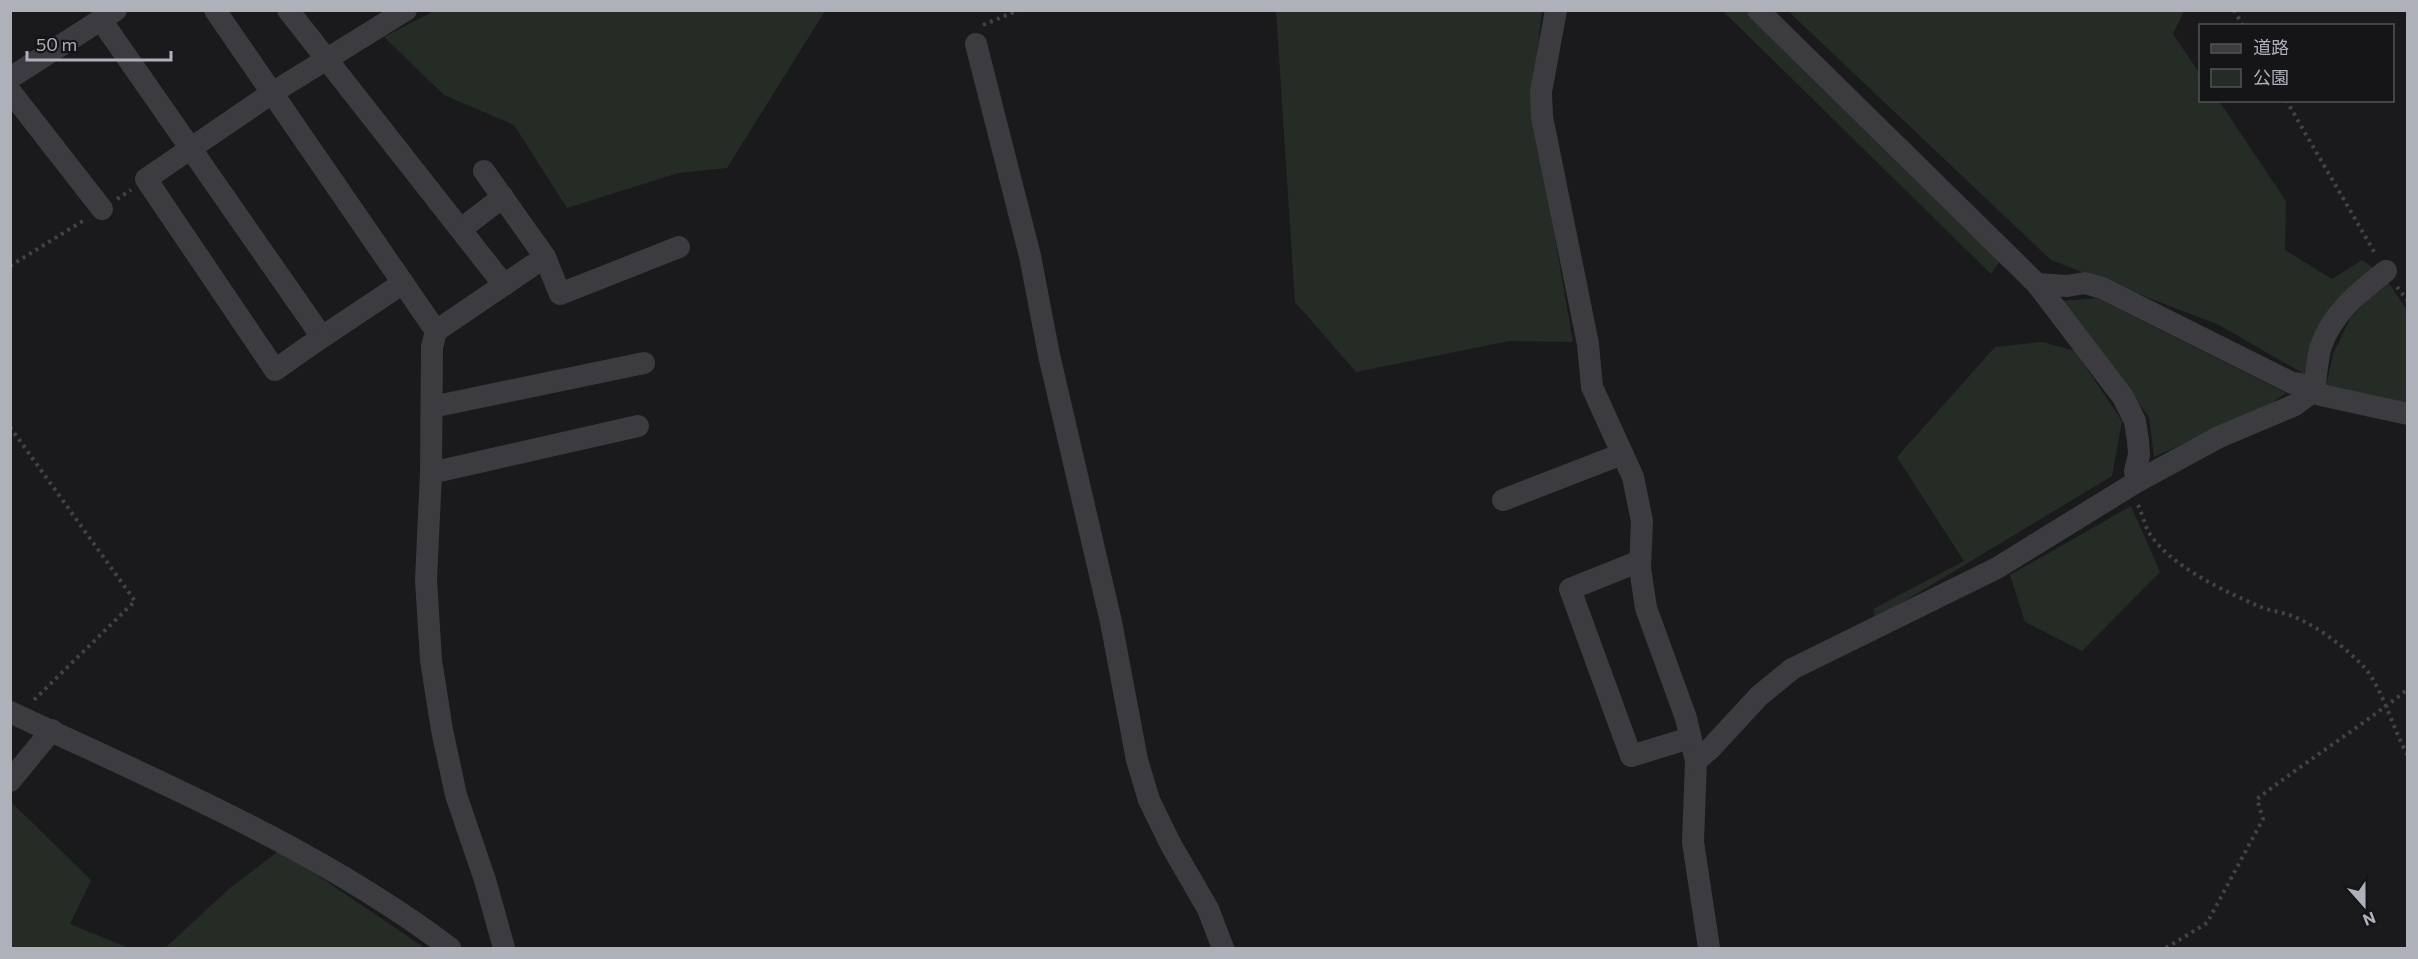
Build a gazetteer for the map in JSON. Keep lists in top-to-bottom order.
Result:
{
  "legend": ["道路", "公園"],
  "scale_bar": "50 m",
  "north": "bottom"
}
